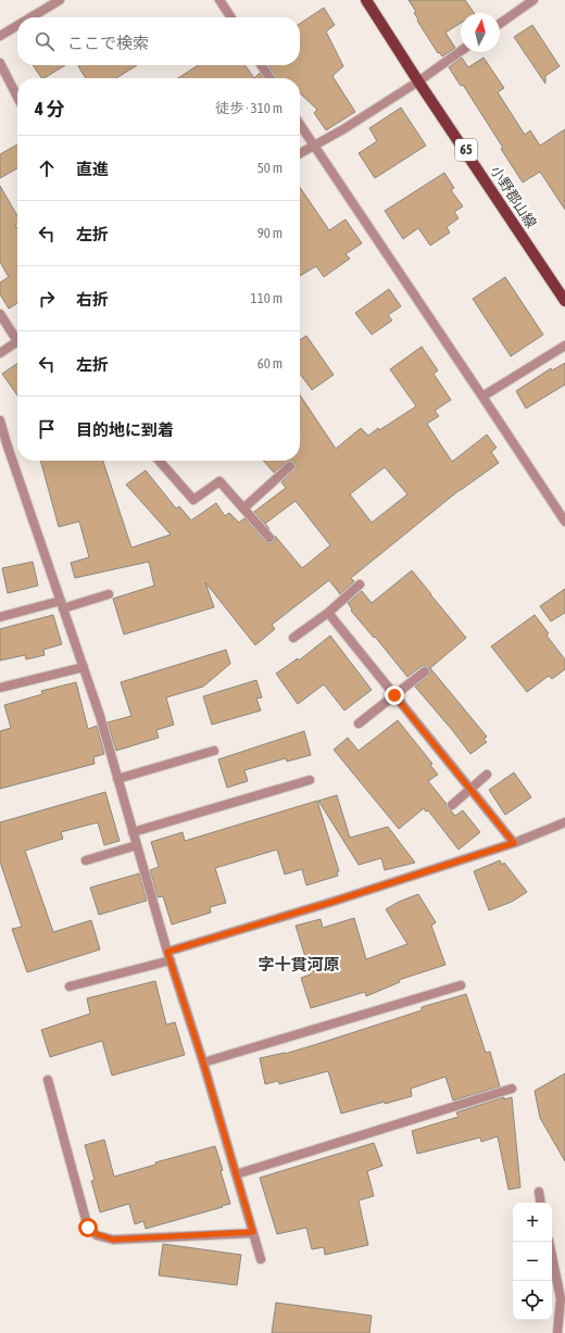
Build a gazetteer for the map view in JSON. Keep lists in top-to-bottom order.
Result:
{
  "streets": {
    "main road": ["65", "小野郡山線"]
  },
  "districts": ["字十貫河原"],
  "north": "top",
  "page": {
    "search": "ここで検索",
    "heading": ["4 分", "徒歩 · 310 m"],
    "list": [
      ["直進", "50 m"],
      ["左折", "90 m"],
      ["右折", "110 m"],
      ["左折", "60 m"],
      "目的地に到着"
    ],
    "map_buttons": ["+", "−"]
  }
}
